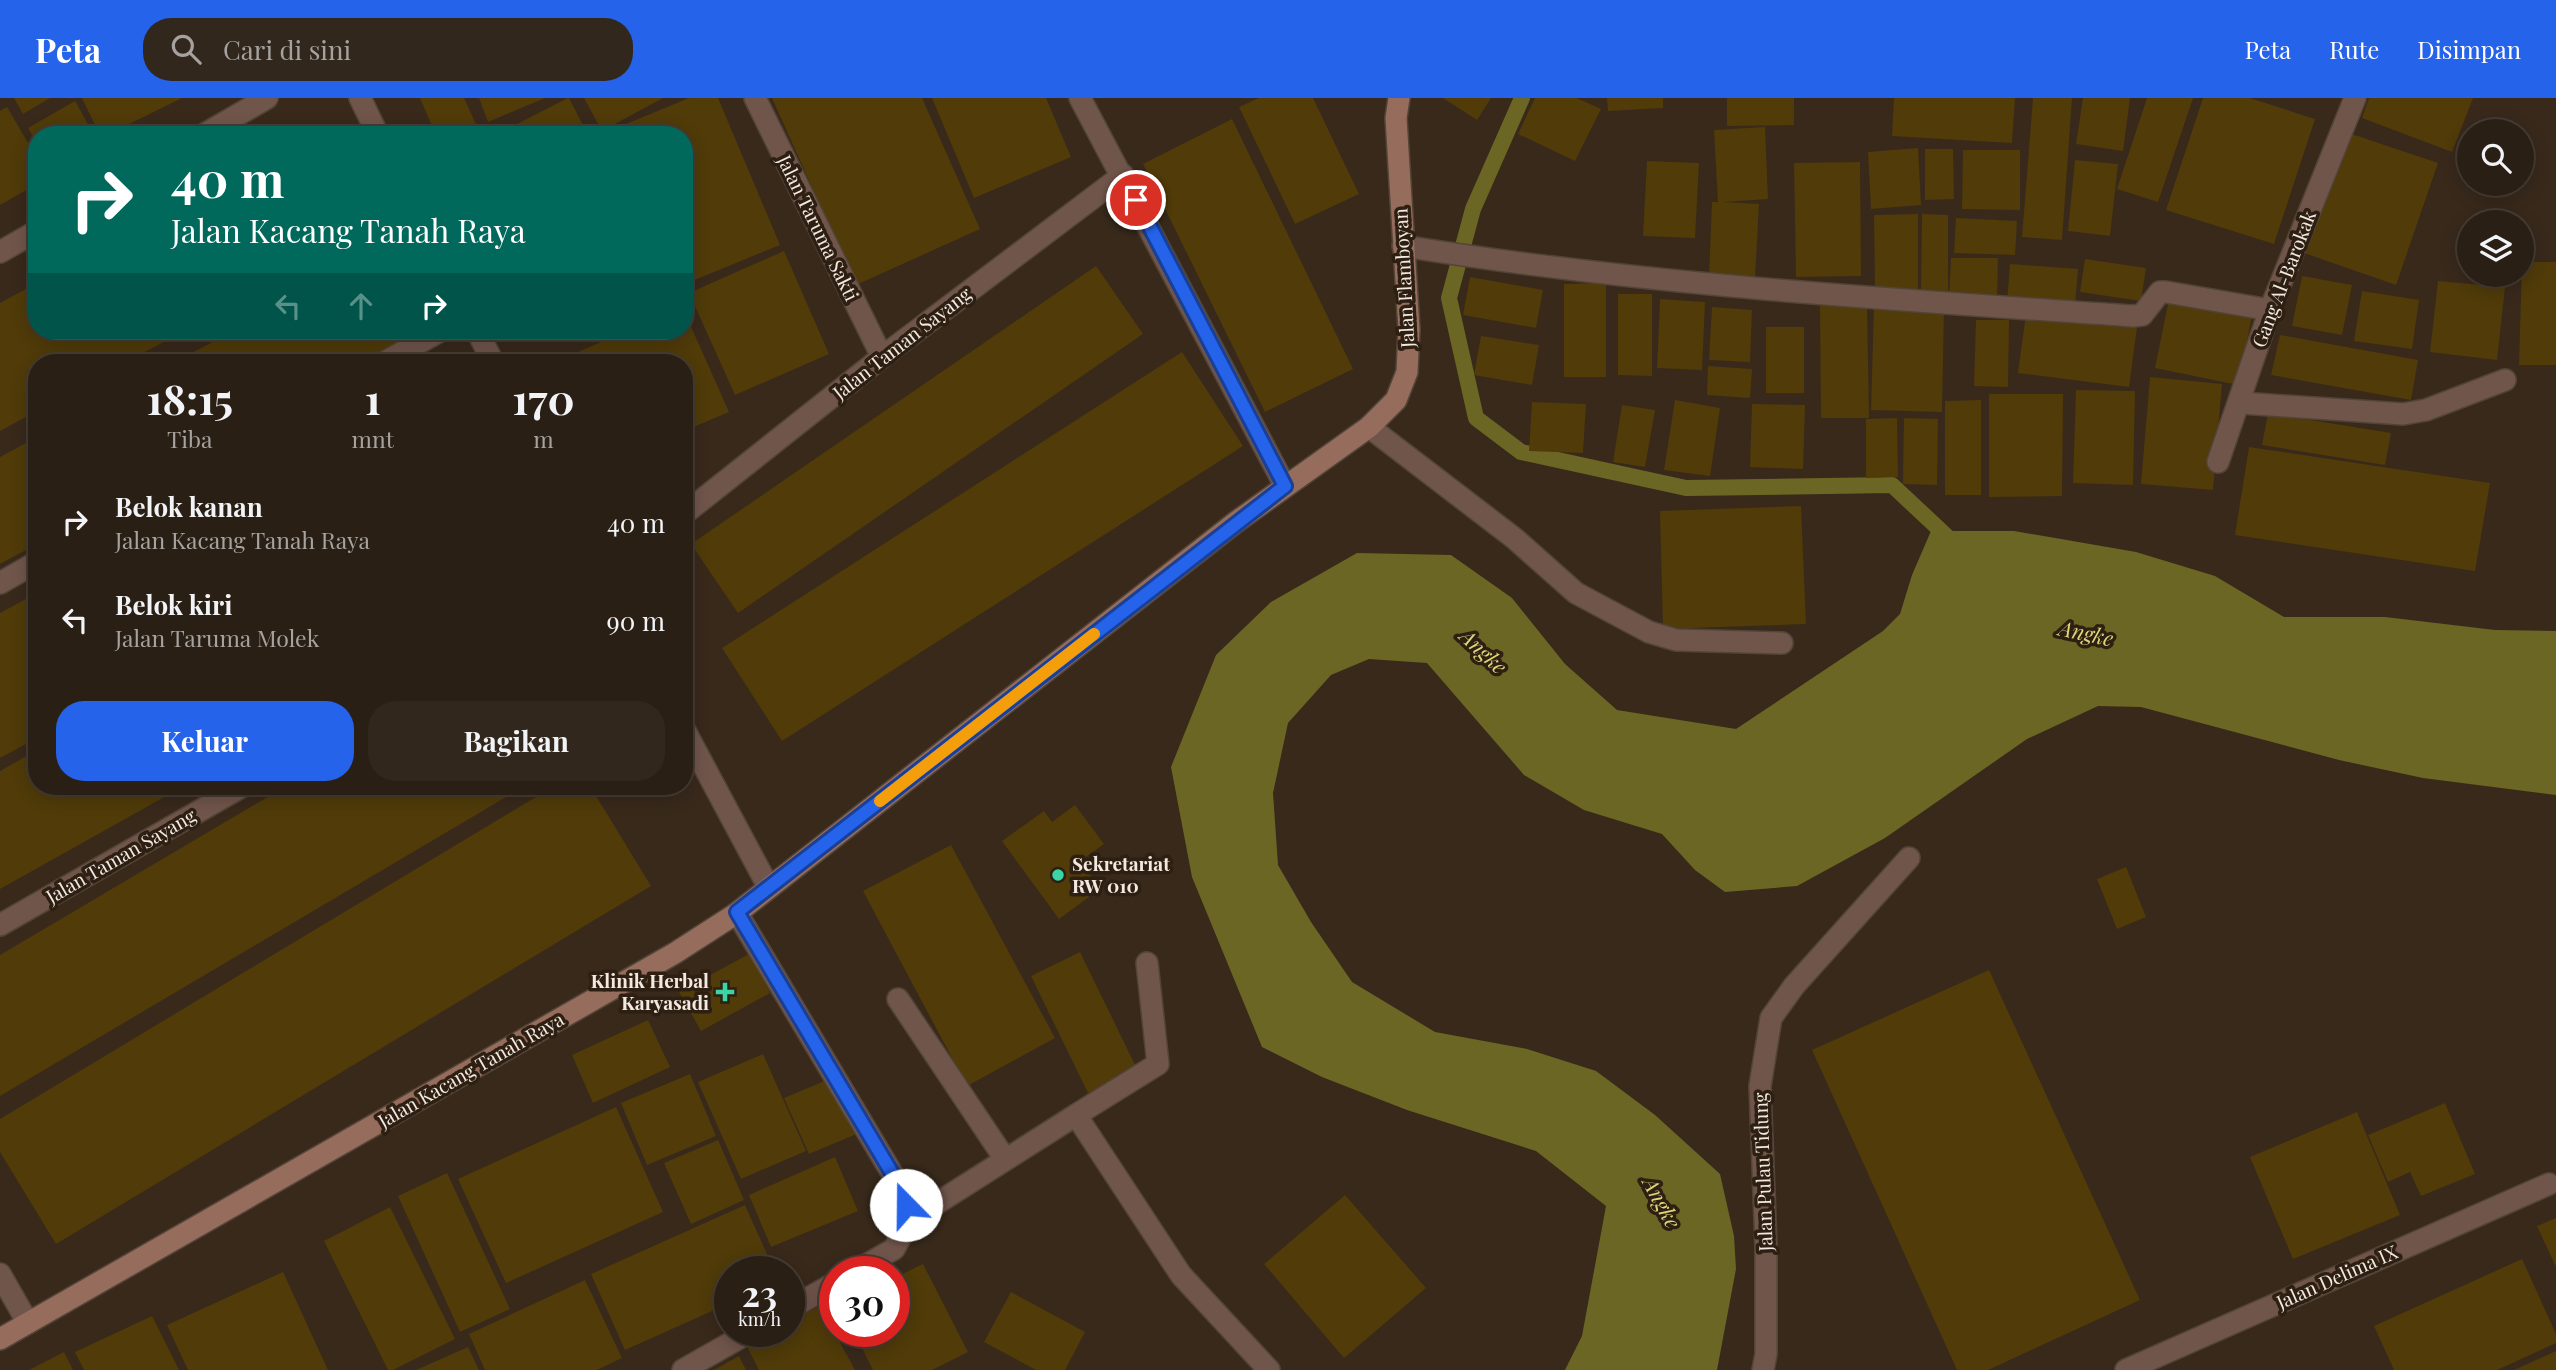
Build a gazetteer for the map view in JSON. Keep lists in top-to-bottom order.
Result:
{
  "streets": {
    "street": [
      "Jalan Taruma Sakti",
      "Jalan Flamboyan",
      "Gang Al-Barokak",
      "Jalan Taman Sayang",
      "Jalan Kacang Tanah Raya",
      "Jalan Pulau Tidung",
      "Jalan Delima IX"
    ]
  },
  "crossings": [
    ["Jalan Taruma Sakti", "Jalan Taman Sayang"],
    ["Jalan Flamboyan", "Jalan Kacang Tanah Raya"]
  ],
  "water": ["Angke"],
  "places": {
    "other": ["Sekretariat RW 010"],
    "health": ["Klinik Herbal Karyasadi"]
  },
  "page": {
    "header": "Peta",
    "search": "Cari di sini",
    "nav": ["Peta", "Rute", "Disimpan"],
    "turn": ["40 m", "Jalan Kacang Tanah Raya"],
    "eta": [
      "18:15",
      "Tiba",
      "1",
      "mnt",
      "170",
      "m"
    ],
    "list": [
      {
        "name": "Belok kanan",
        "note": "Jalan Kacang Tanah Raya",
        "value": "40 m"
      },
      {
        "name": "Belok kiri",
        "note": "Jalan Taruma Molek",
        "value": "90 m"
      }
    ],
    "buttons": ["Keluar", "Bagikan"],
    "speed": "23 km/h",
    "limit": "30"
  }
}
